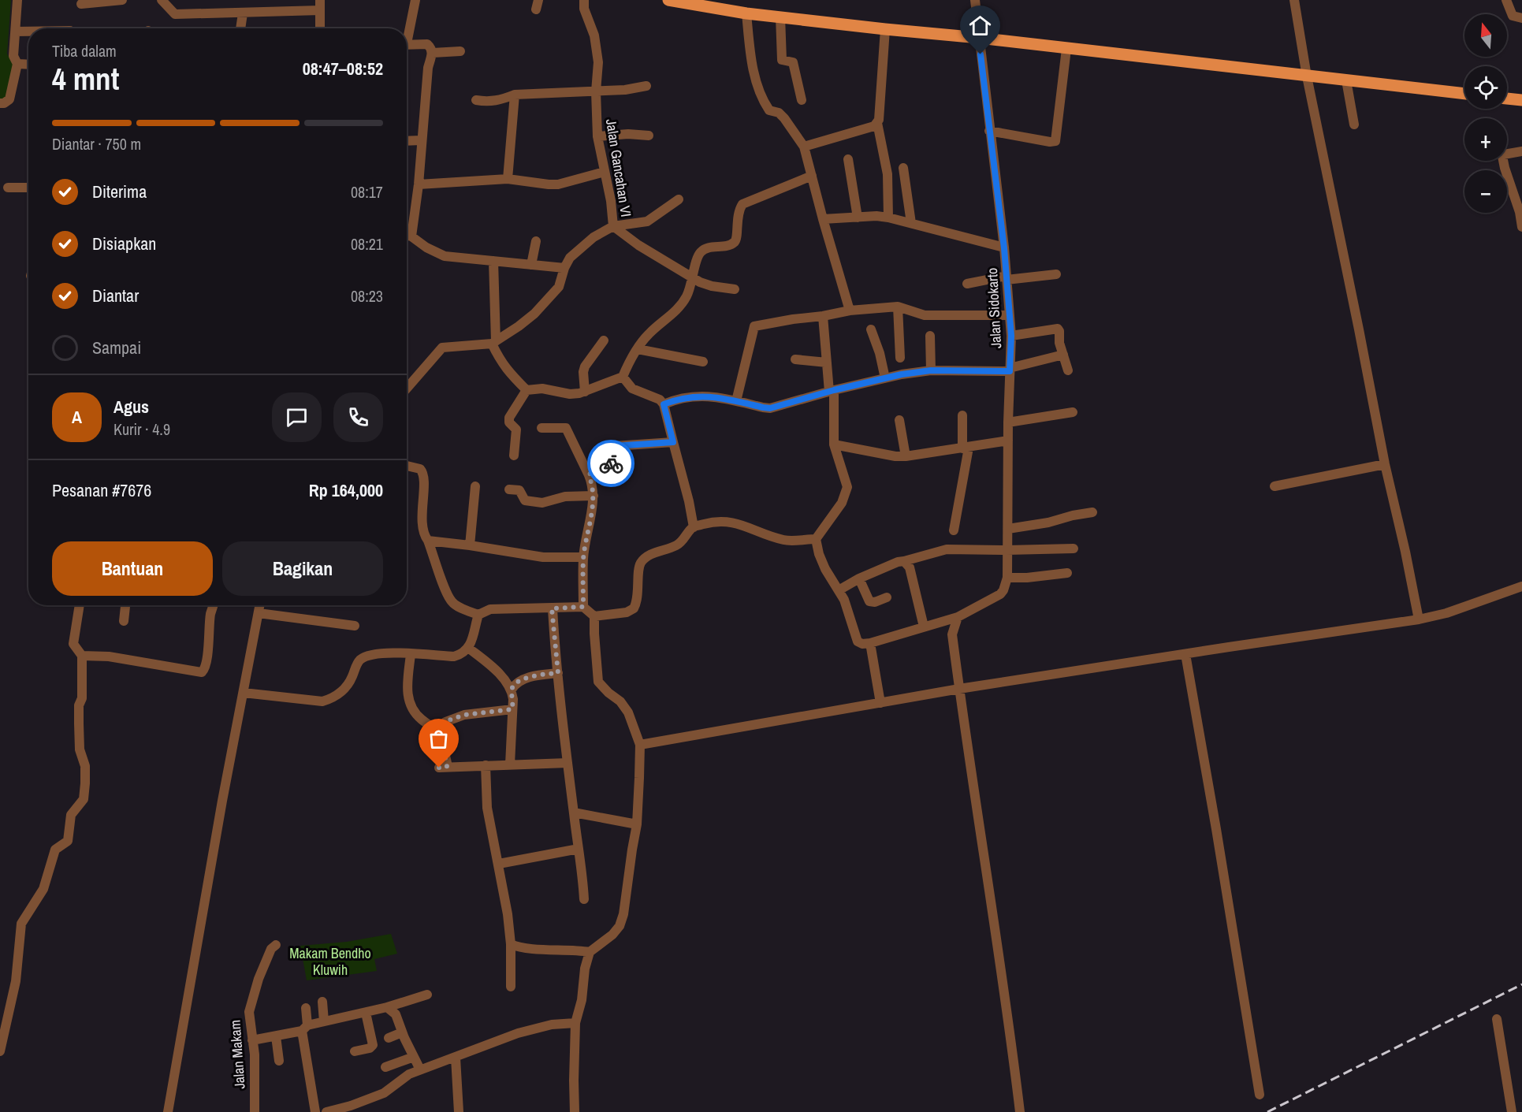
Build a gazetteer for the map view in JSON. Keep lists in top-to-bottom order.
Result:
{
  "streets": {
    "street": ["Jalan Gancahan VI", "Jalan Sidokarto", "Jalan Makam"]
  },
  "parks": ["Makam Bendho Kluwih"],
  "north": "top",
  "page": {
    "map_buttons": ["+", "−"],
    "heading": ["4 mnt", "Tiba dalam", "08:47–08:52"],
    "panel": [
      "Agus",
      "Kurir · 4.9",
      "Pesanan #7676",
      "Rp 164,000"
    ],
    "bar": "Diantar · 750 m",
    "list": [
      ["Diterima", "08:17"],
      ["Disiapkan", "08:21"],
      ["Diantar", "08:23"],
      "Sampai"
    ],
    "round": "A",
    "buttons": ["Bantuan", "Bagikan"]
  }
}
